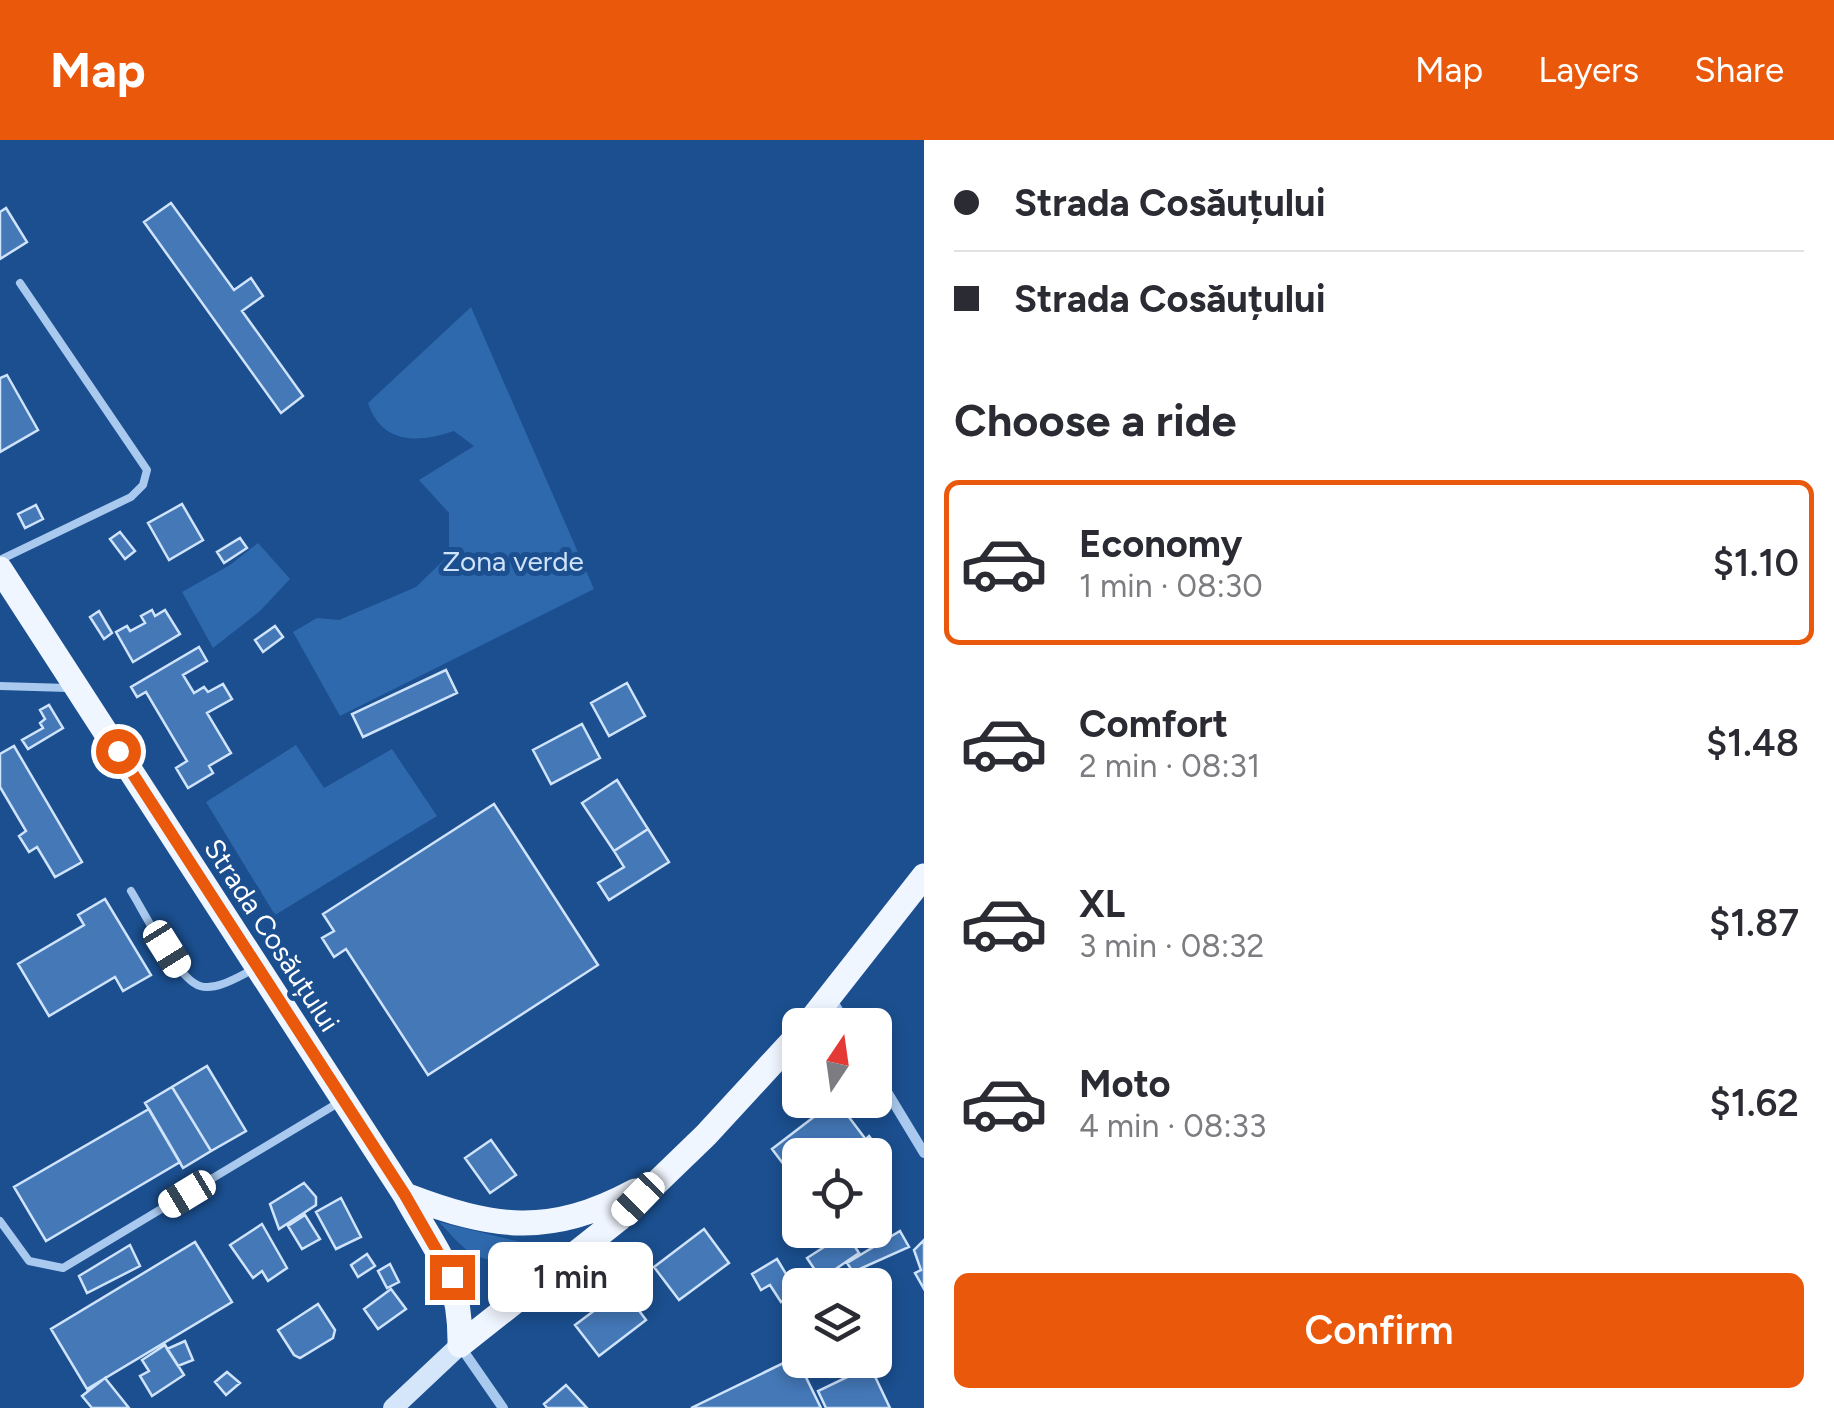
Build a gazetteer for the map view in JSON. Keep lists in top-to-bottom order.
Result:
{
  "streets": {
    "main road": ["Strada Cosăuțului"]
  },
  "parks": ["Zona verde"],
  "north": "top",
  "page": {
    "header": "Map",
    "nav": ["Map", "Layers", "Share"],
    "banner": ["Strada Cosăuțului", "Strada Cosăuțului"],
    "heading": "Choose a ride",
    "list": [
      {
        "name": "Economy",
        "note": "1 min · 08:30",
        "value": "$1.10"
      },
      {
        "name": "Comfort",
        "note": "2 min · 08:31",
        "value": "$1.48"
      },
      {
        "name": "XL",
        "note": "3 min · 08:32",
        "value": "$1.87"
      },
      {
        "name": "Moto",
        "note": "4 min · 08:33",
        "value": "$1.62"
      }
    ],
    "bubble": "1 min",
    "buttons": "Confirm"
  }
}
